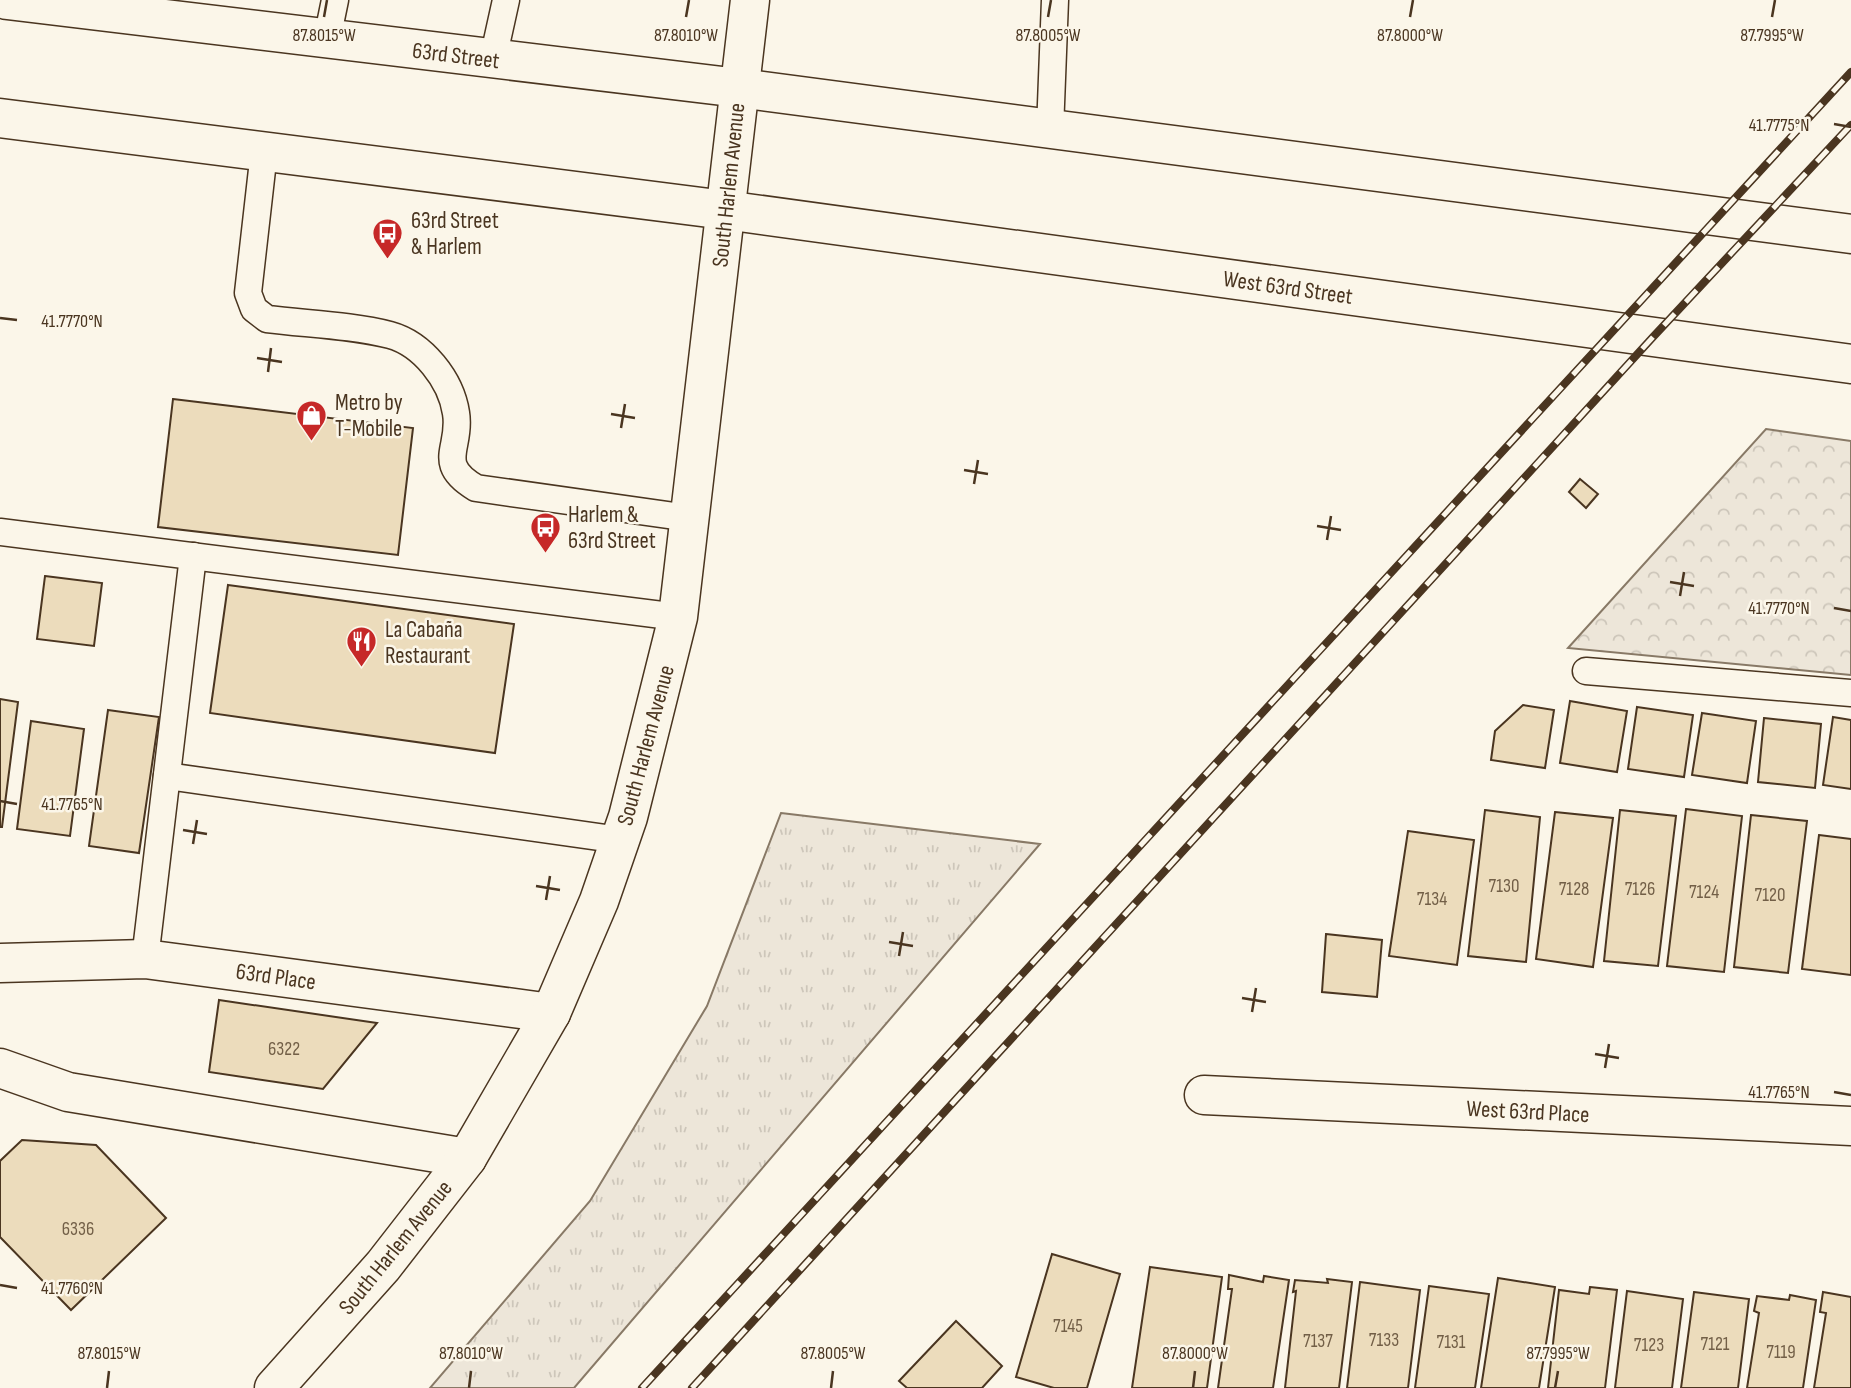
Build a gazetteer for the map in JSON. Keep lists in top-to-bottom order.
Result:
{
  "streets": {
    "main road": [
      "63rd Street",
      "South Harlem Avenue",
      "West 63rd Street",
      "63rd Place",
      "West 63rd Place"
    ]
  },
  "crossings": [
    ["63rd Street", "South Harlem Avenue"],
    ["South Harlem Avenue", "West 63rd Street"],
    ["South Harlem Avenue", "63rd Place"]
  ],
  "places": {
    "bus stop": ["63rd Street & Harlem", "Harlem & 63rd Street"],
    "shop": ["Metro by T-Mobile"],
    "restaurant": ["La Cabaña Restaurant"]
  },
  "house_numbers": [
    "7130",
    "7128",
    "7126",
    "7124",
    "7120",
    "7134",
    "6322",
    "6336",
    "7145",
    "7133",
    "7137",
    "7131",
    "7121",
    "7123",
    "7119"
  ],
  "coordinates": [
    "87.8015°W",
    "87.8010°W",
    "87.8005°W",
    "87.8000°W",
    "87.7995°W",
    "41.7775°N",
    "41.7770°N",
    "41.7765°N",
    "41.7760°N"
  ]
}
